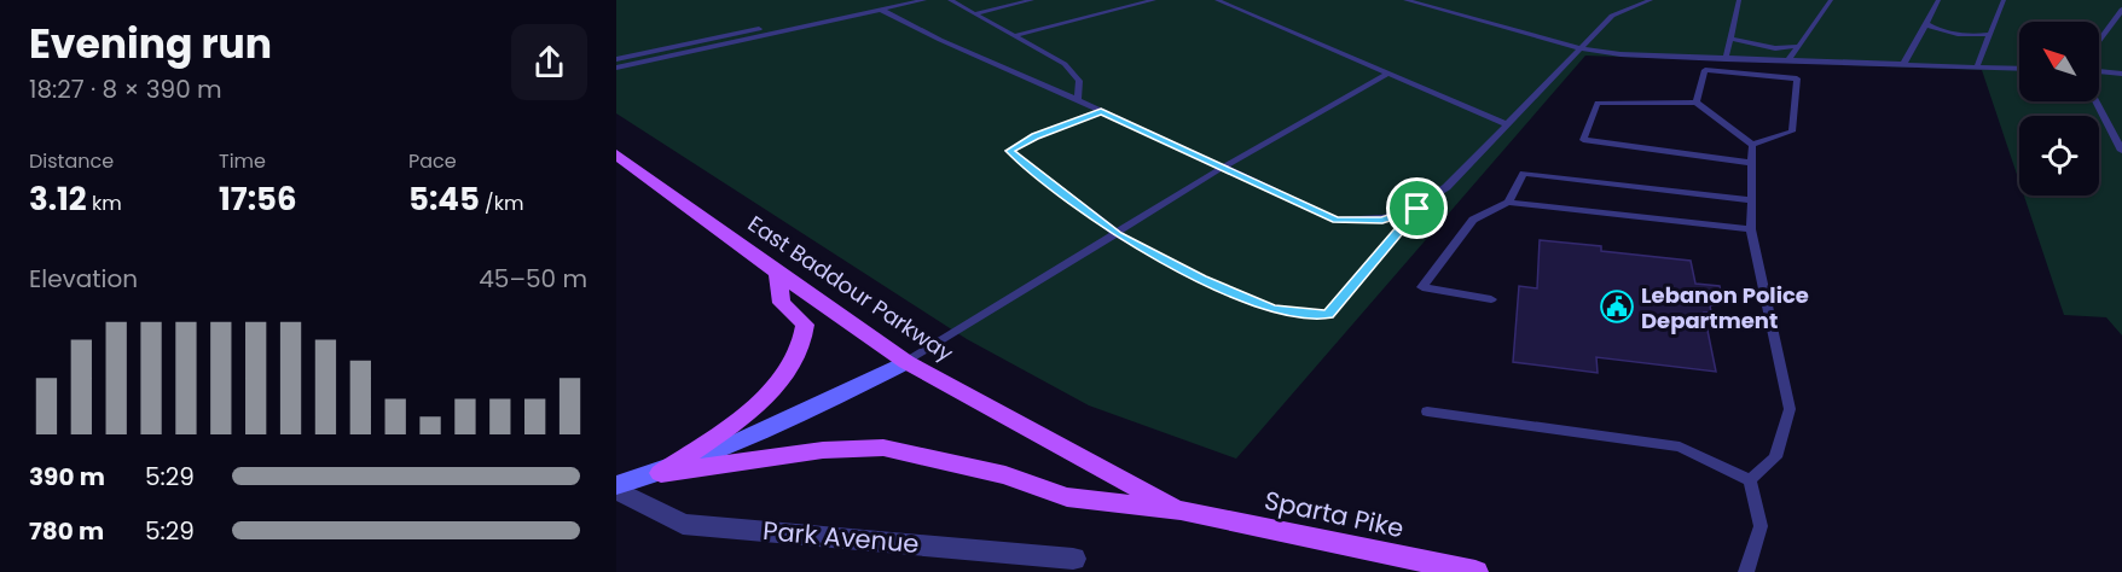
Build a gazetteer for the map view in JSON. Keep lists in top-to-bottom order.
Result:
{
  "streets": {
    "main road": ["East Baddour Parkway", "Sparta Pike"],
    "street": ["Park Avenue"]
  },
  "crossings": [
    ["East Baddour Parkway", "Sparta Pike"],
    ["East Baddour Parkway", "Park Avenue"]
  ],
  "places": {
    "public building": ["Lebanon Police Department"]
  },
  "north": "top left",
  "page": {
    "heading": ["Evening run", "18:27 · 8 × 390 m"],
    "stats": [
      ["Distance", "3.12 km"],
      ["Time", "17:56"],
      ["Pace", "5:45 /km"]
    ],
    "chart": ["Elevation", "45–50 m"],
    "list": [
      {
        "name": "390 m",
        "note": "5:29"
      },
      {
        "name": "780 m",
        "note": "5:29"
      }
    ]
  }
}
